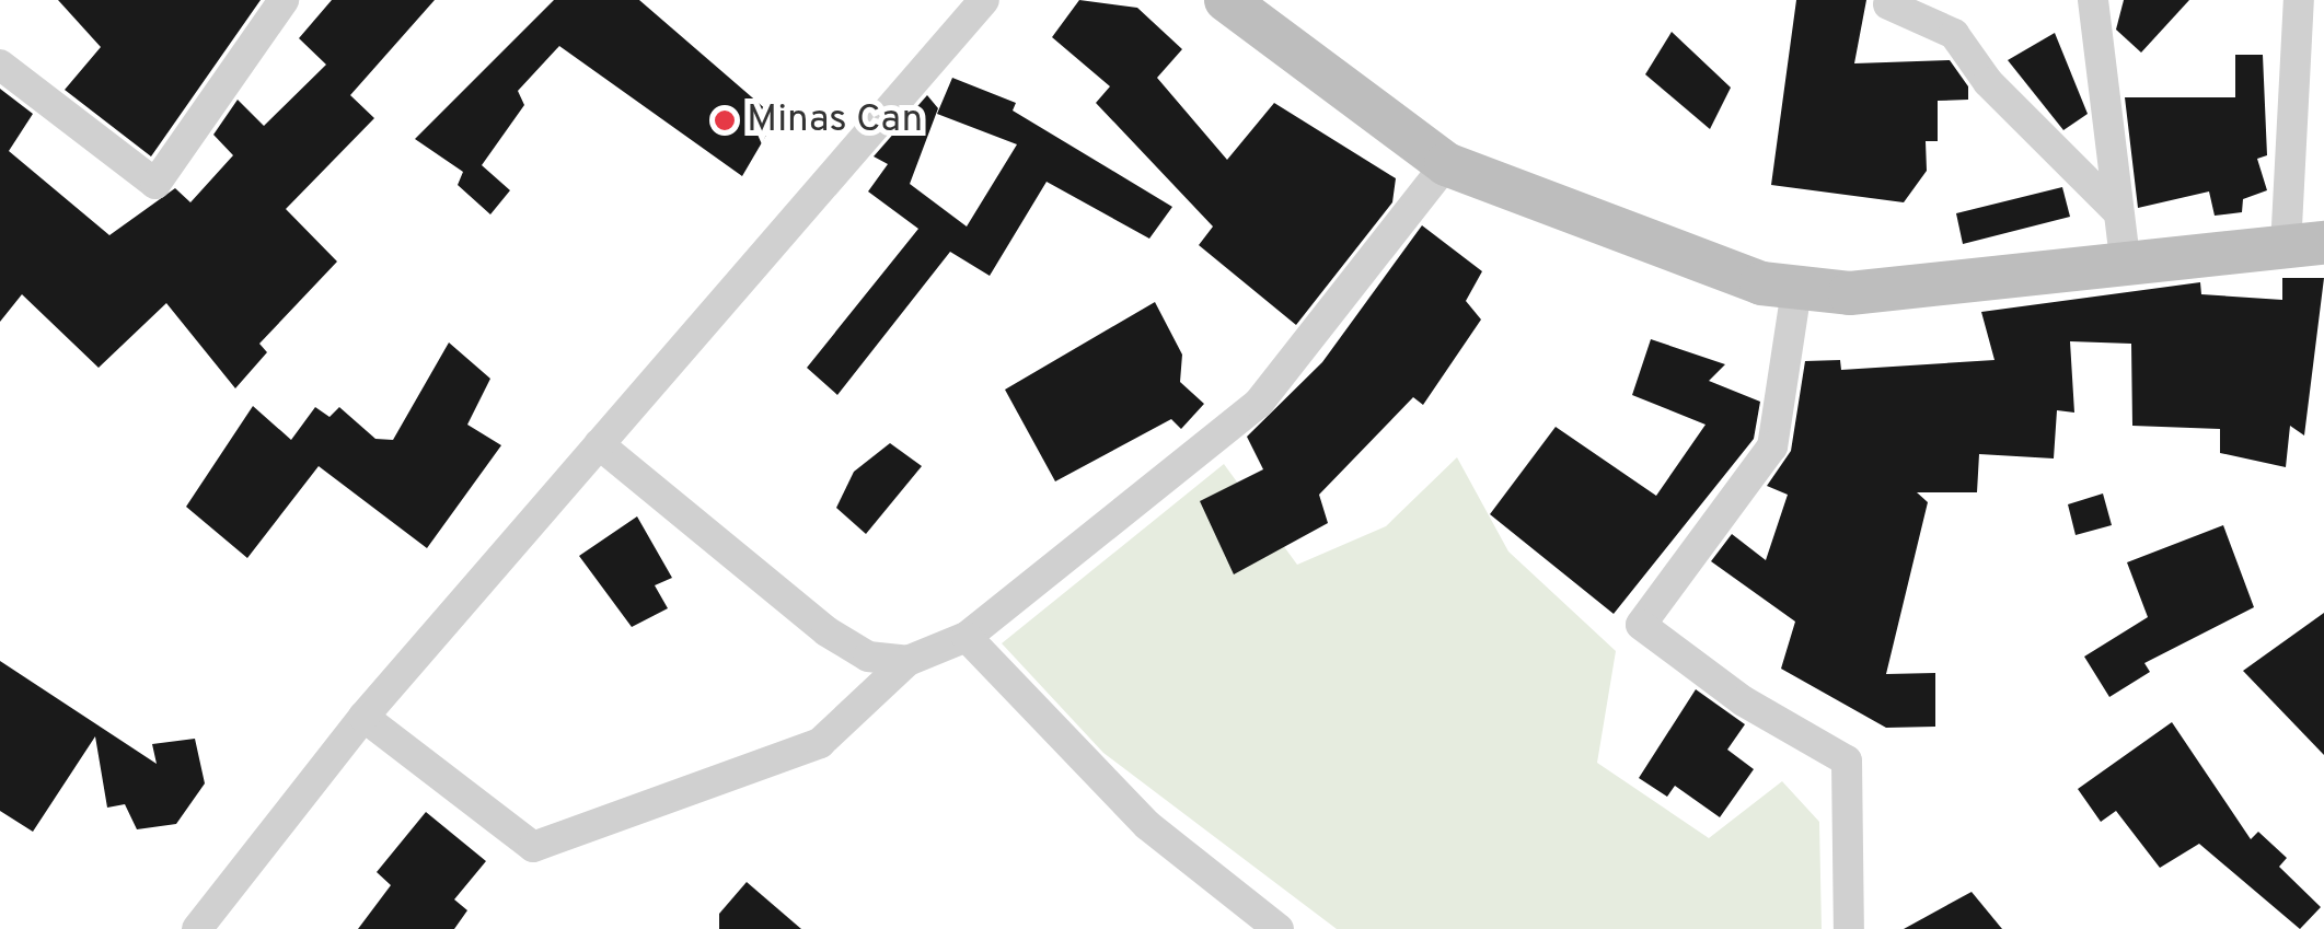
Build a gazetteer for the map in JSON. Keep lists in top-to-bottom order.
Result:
{
  "places": ["Minas Can"]
}
